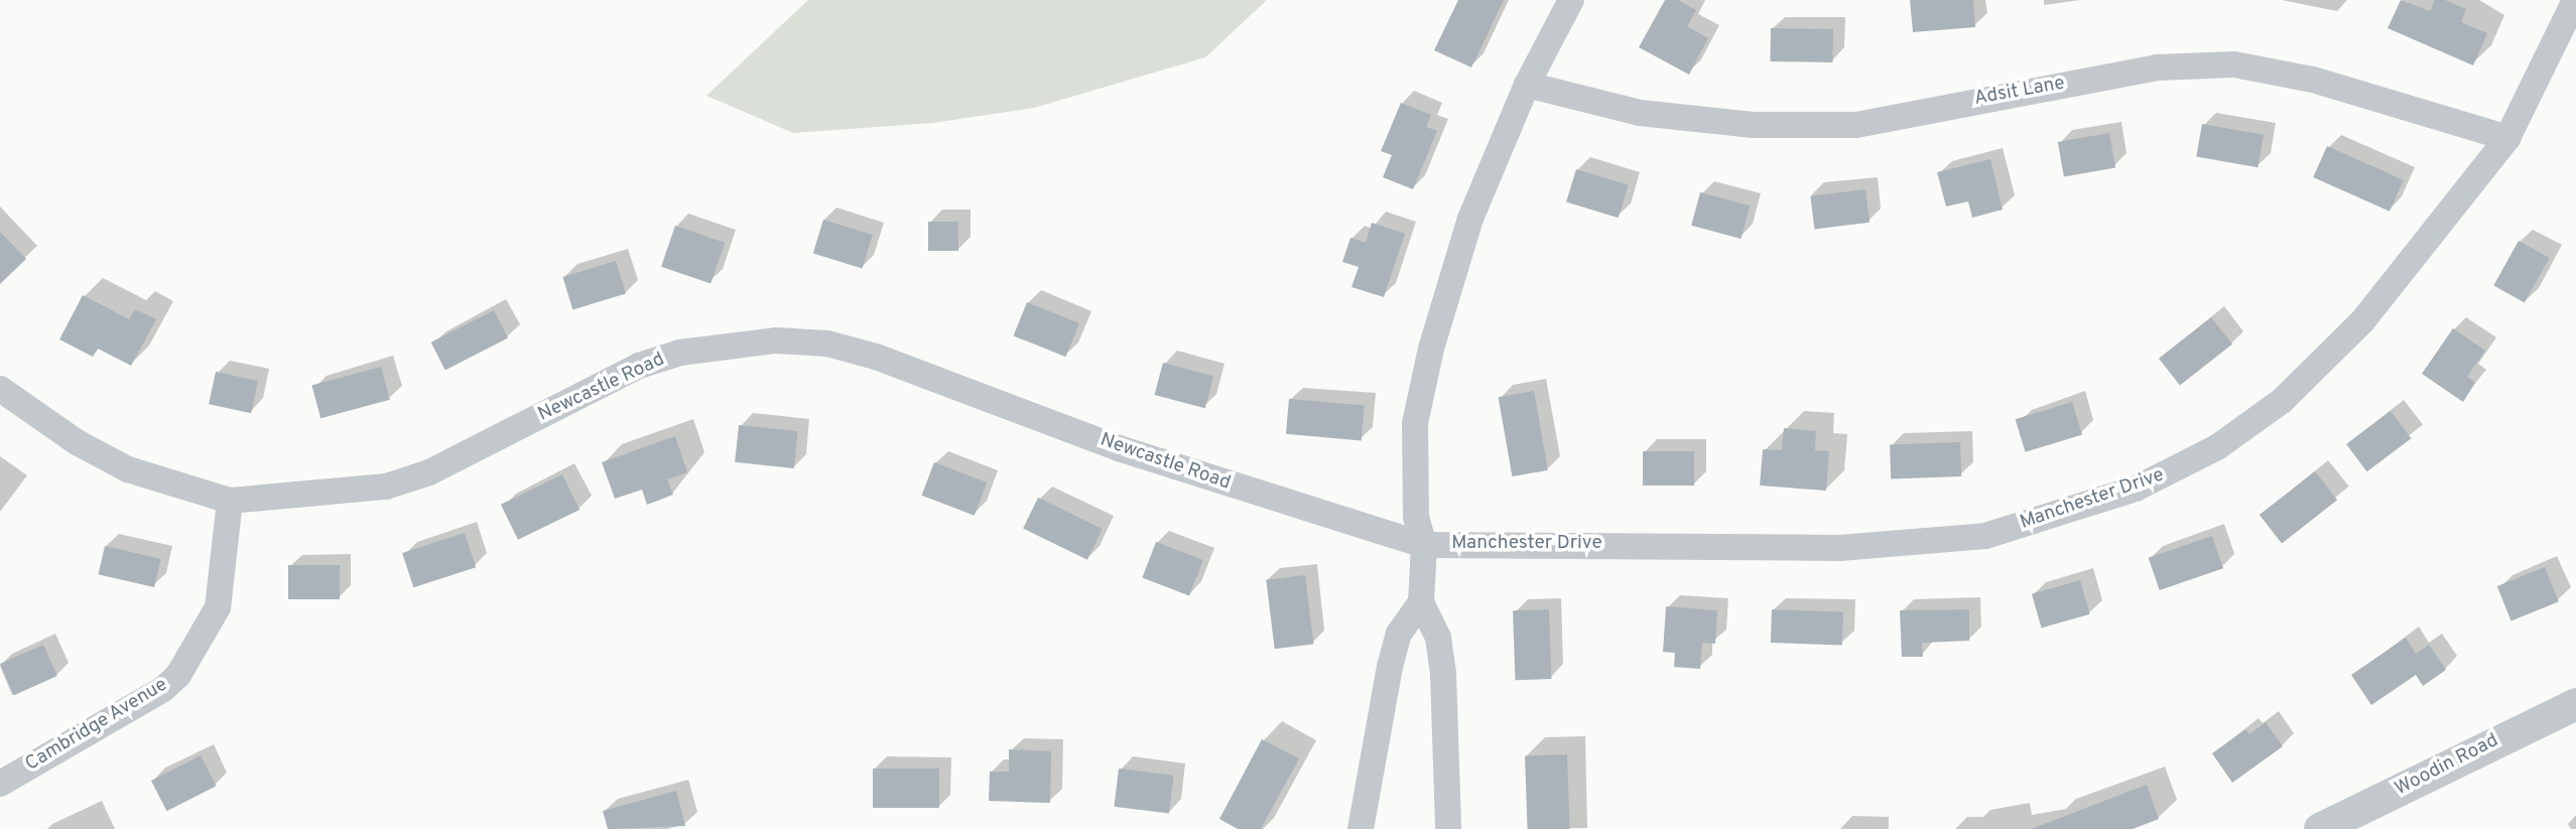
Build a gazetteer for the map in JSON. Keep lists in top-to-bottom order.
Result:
{
  "streets": {
    "street": [
      "Adsit Lane",
      "Newcastle Road",
      "Manchester Drive",
      "Cambridge Avenue",
      "Woodin Road"
    ]
  },
  "crossings": [
    ["Adsit Lane", "Manchester Drive"],
    ["Newcastle Road", "Manchester Drive"],
    ["Newcastle Road", "Cambridge Avenue"]
  ]
}
